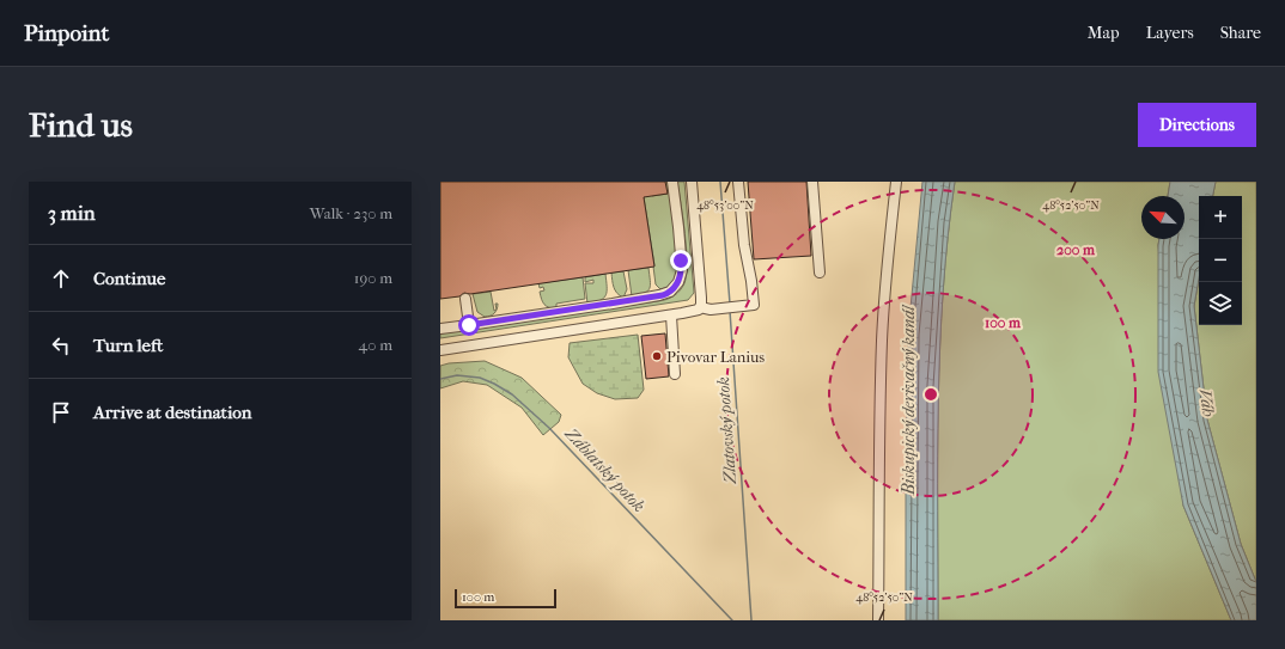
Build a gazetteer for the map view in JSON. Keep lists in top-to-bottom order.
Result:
{
  "water": [
    "Biskupický derivačný kanál",
    "Váh",
    "Zlatovský potok",
    "Záblatský potok"
  ],
  "places": ["Pivovar Lanius"],
  "scale_bar": "100 m",
  "north": "top left",
  "page": {
    "header": "Pinpoint",
    "nav": ["Map", "Layers", "Share"],
    "buttons": "Directions",
    "title": "Find us",
    "heading": ["3 min", "Walk · 230 m"],
    "map_buttons": ["+", "−"],
    "list": [
      ["Continue", "190 m"],
      ["Turn left", "40 m"],
      "Arrive at destination"
    ],
    "scale": "100 m"
  },
  "coordinates": ["48°53'00\"N", "48°52'50\"N"],
  "rings": ["200 m", "100 m"]
}
